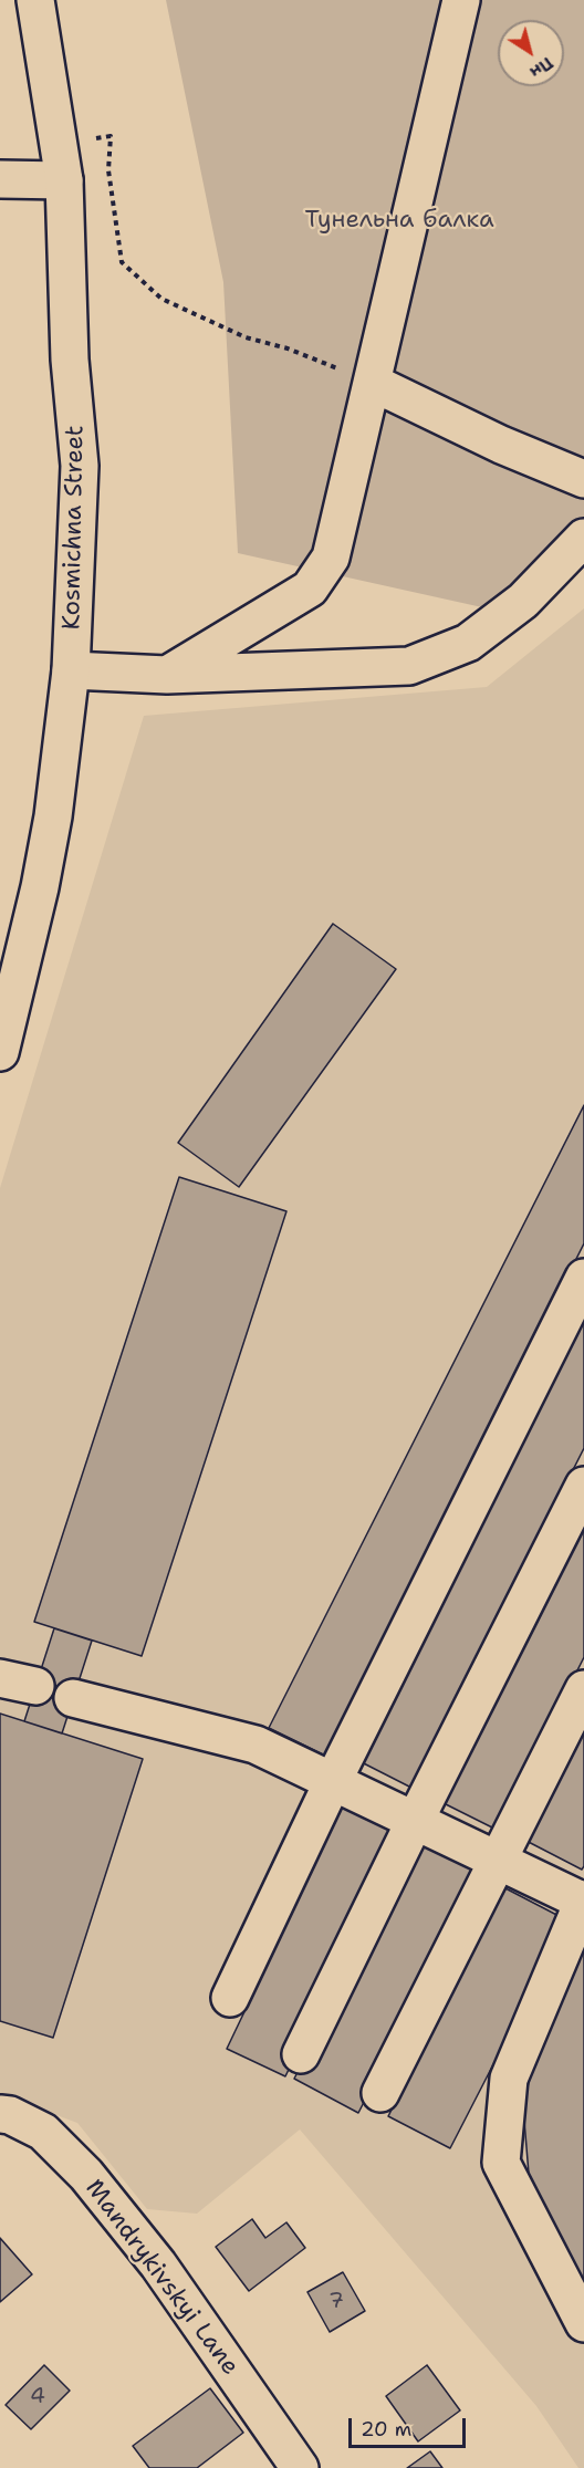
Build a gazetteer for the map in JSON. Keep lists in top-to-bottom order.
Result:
{
  "streets": {
    "main road": ["Kosmichna Street", "Mandrykivskyi Lane"]
  },
  "parks": ["Тунельна балка"],
  "house_numbers": ["7", "4"],
  "scale_bar": "20 m",
  "north": "bottom right"
}
